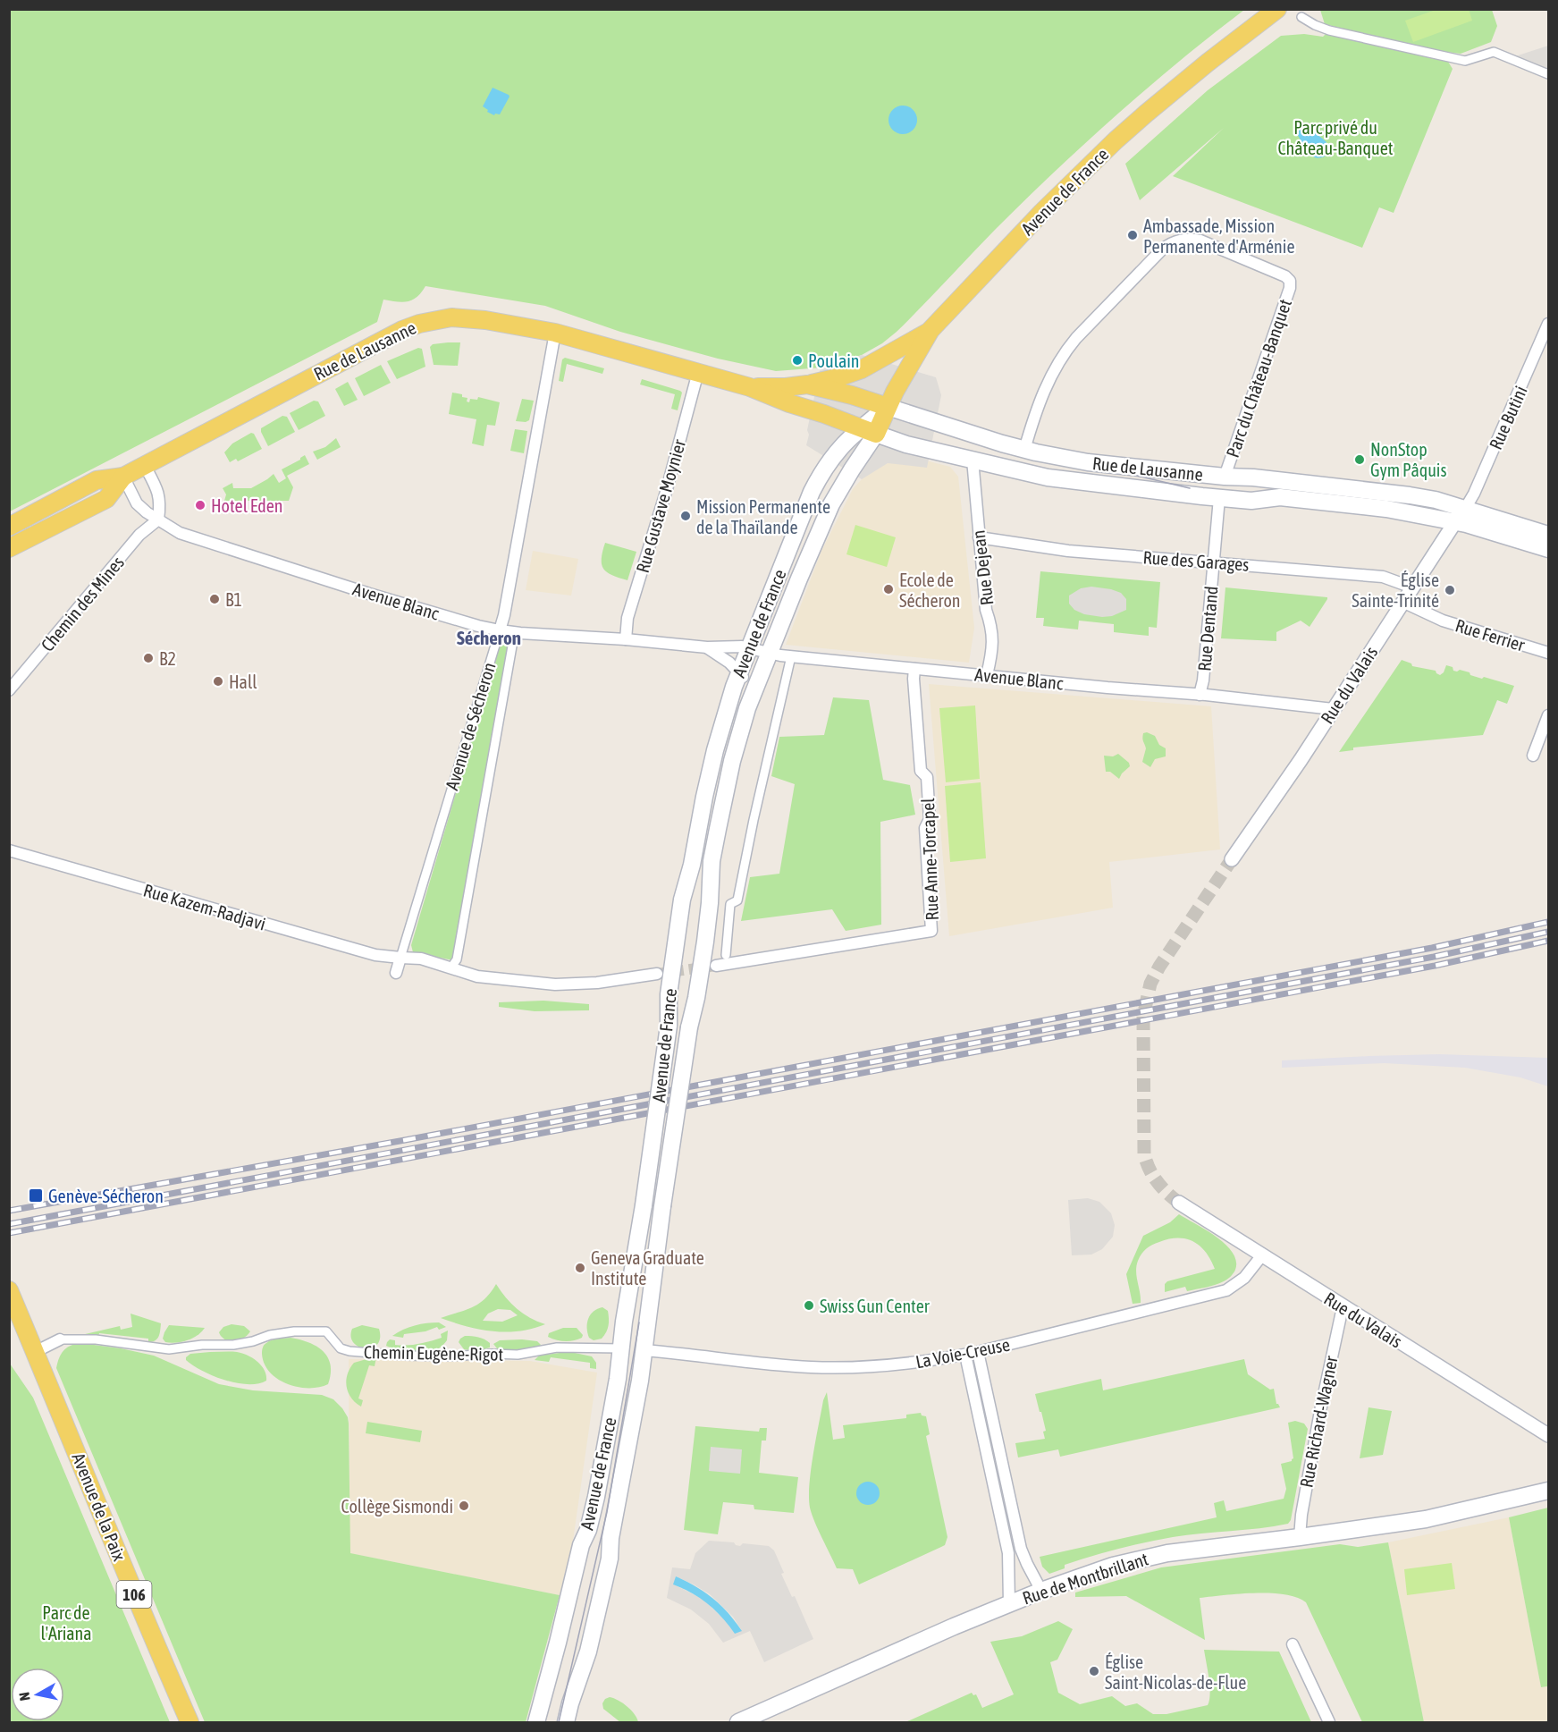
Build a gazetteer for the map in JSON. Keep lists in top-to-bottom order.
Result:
{
  "streets": {
    "main road": [
      "Avenue de France",
      "Rue de Lausanne",
      "Avenue de la Paix",
      "Rue de Montbrillant",
      "106"
    ],
    "street": [
      "Parc du Château-Banquet",
      "Rue Butini",
      "Rue Gustave Moynier",
      "Rue des Garages",
      "Rue Dejean",
      "Avenue Blanc",
      "Chemin des Mines",
      "Rue Dentand",
      "Rue Ferrier",
      "Rue du Valais",
      "Avenue de Sécheron",
      "Rue Anne-Torcapel",
      "Rue Kazem-Radjavi",
      "Chemin Eugène-Rigot",
      "La Voie-Creuse",
      "Rue Richard-Wagner"
    ]
  },
  "crossings": [
    ["Avenue de France", "Rue de Lausanne"],
    ["Avenue de France", "Avenue Blanc"],
    ["Avenue de France", "Chemin Eugène-Rigot"],
    ["Avenue de France", "La Voie-Creuse"],
    ["Rue de Lausanne", "Parc du Château-Banquet"],
    ["Rue de Lausanne", "Rue Butini"],
    ["Rue de Lausanne", "Rue Gustave Moynier"],
    ["Rue de Lausanne", "Rue Dejean"],
    ["Rue de Lausanne", "Avenue Blanc"],
    ["Rue de Lausanne", "Rue Dentand"],
    ["Rue de Lausanne", "Rue du Valais"],
    ["Rue de Lausanne", "Avenue de Sécheron"],
    ["Rue Butini", "Rue du Valais"],
    ["Rue Gustave Moynier", "Avenue Blanc"],
    ["Rue des Garages", "Rue Dejean"],
    ["Rue des Garages", "Rue Dentand"],
    ["Rue des Garages", "Rue du Valais"],
    ["Rue Dejean", "Avenue Blanc"],
    ["Avenue Blanc", "Chemin des Mines"],
    ["Avenue Blanc", "Rue Dentand"],
    ["Avenue Blanc", "Rue du Valais"],
    ["Avenue Blanc", "Avenue de Sécheron"],
    ["Avenue Blanc", "Rue Anne-Torcapel"],
    ["Rue Ferrier", "Rue du Valais"],
    ["Rue du Valais", "La Voie-Creuse"],
    ["Rue du Valais", "Rue Richard-Wagner"],
    ["Avenue de Sécheron", "Rue Kazem-Radjavi"],
    ["Chemin Eugène-Rigot", "Avenue de la Paix"],
    ["Rue Richard-Wagner", "Rue de Montbrillant"]
  ],
  "districts": ["Sécheron"],
  "parks": ["Parc privé du Château-Banquet", "Parc de l'Ariana"],
  "places": {
    "other": [
      "Ambassade, Mission Permanente d'Arménie",
      "Poulain",
      "NonStop Gym Pâquis",
      "Hotel Eden",
      "Mission Permanente de la Thaïlande",
      "Ecole de Sécheron",
      "Église Sainte-Trinité",
      "B1",
      "B2",
      "Hall",
      "Geneva Graduate Institute",
      "Swiss Gun Center",
      "Collège Sismondi",
      "Église Saint-Nicolas-de-Flue"
    ],
    "transit": ["Genève-Sécheron"]
  },
  "north": "left"
}
